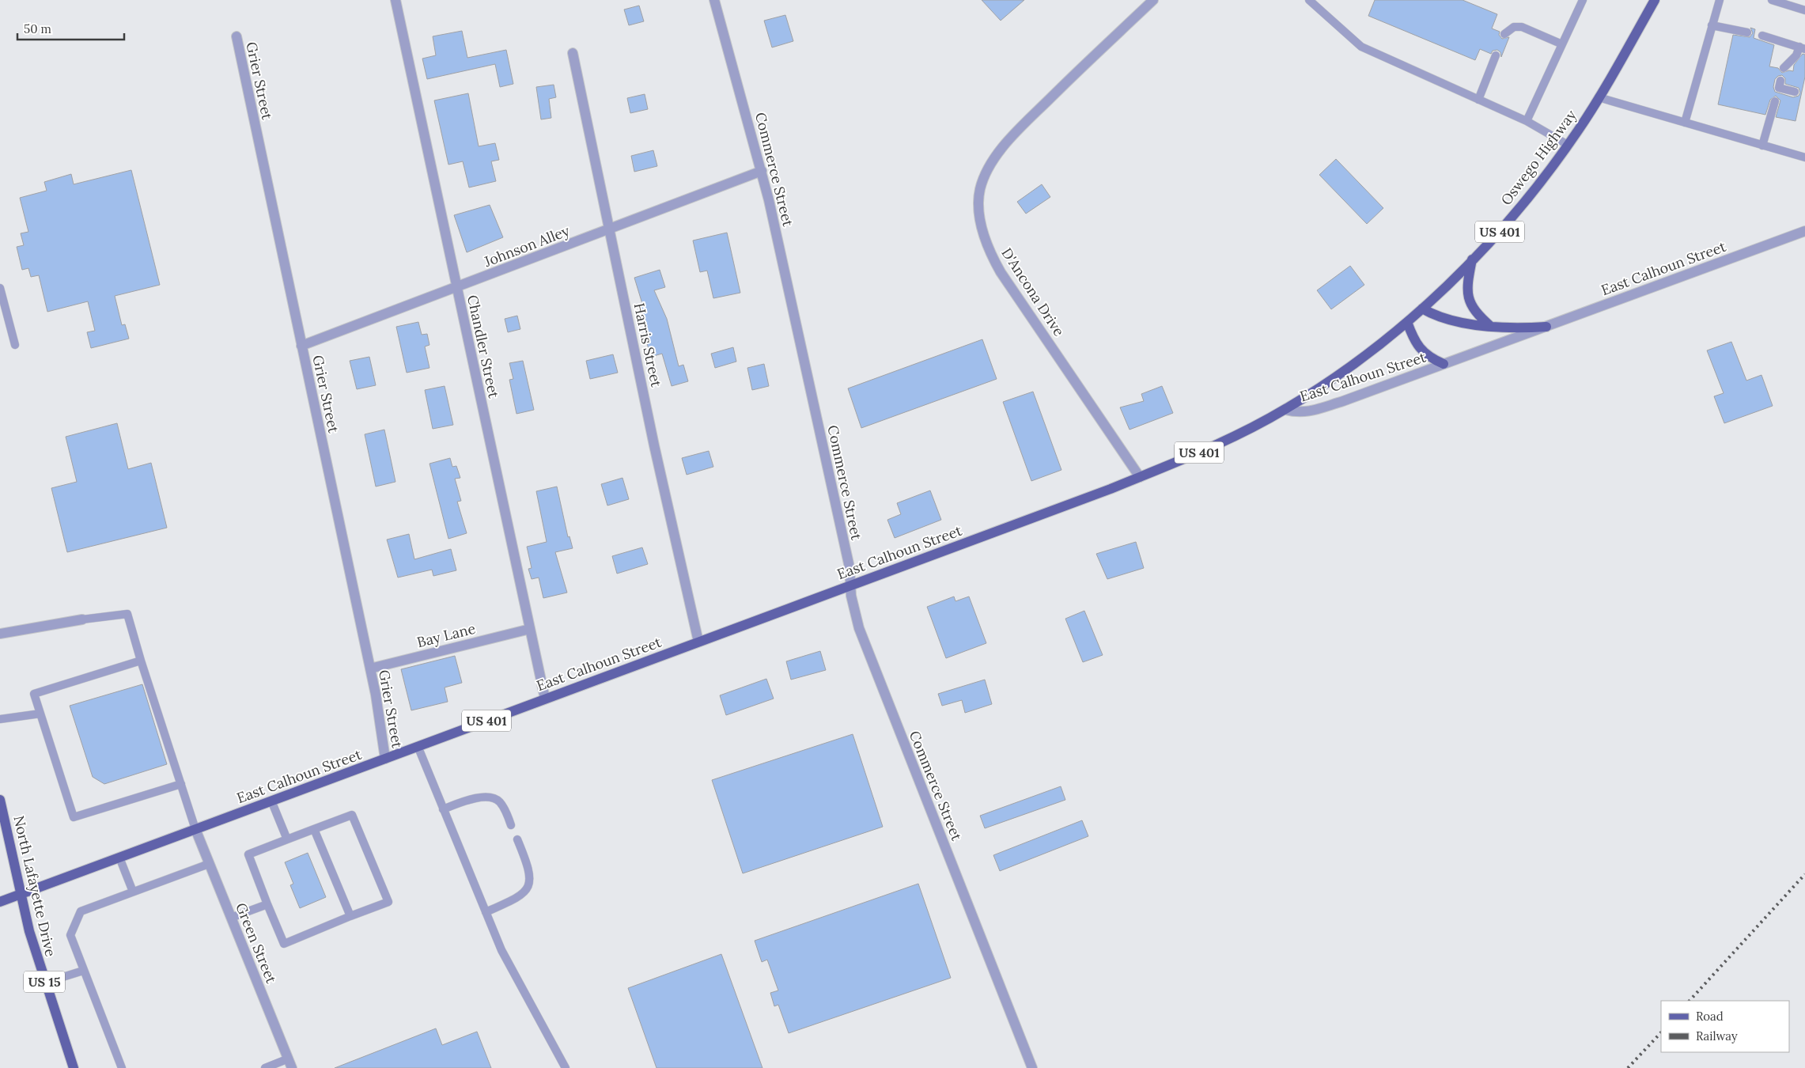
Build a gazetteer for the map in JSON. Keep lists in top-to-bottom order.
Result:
{
  "streets": {
    "main road": [
      "Oswego Highway",
      "US 401",
      "East Calhoun Street",
      "North Lafayette Drive",
      "US 15"
    ],
    "street": [
      "Grier Street",
      "Commerce Street",
      "Johnson Alley",
      "D'Ancona Drive",
      "Harris Street",
      "Chandler Street",
      "Bay Lane",
      "Green Street"
    ]
  },
  "crossings": [
    ["Grier Street", "Johnson Alley"],
    ["Grier Street", "East Calhoun Street"],
    ["Grier Street", "Bay Lane"],
    ["Oswego Highway", "East Calhoun Street"],
    ["Commerce Street", "Johnson Alley"],
    ["Commerce Street", "East Calhoun Street"],
    ["Johnson Alley", "Harris Street"],
    ["Johnson Alley", "Chandler Street"],
    ["East Calhoun Street", "D'Ancona Drive"],
    ["East Calhoun Street", "Harris Street"],
    ["East Calhoun Street", "Chandler Street"],
    ["East Calhoun Street", "North Lafayette Drive"],
    ["East Calhoun Street", "Green Street"],
    ["Chandler Street", "Bay Lane"]
  ],
  "legend": ["Road", "Railway"],
  "scale_bar": "50 m"
}
